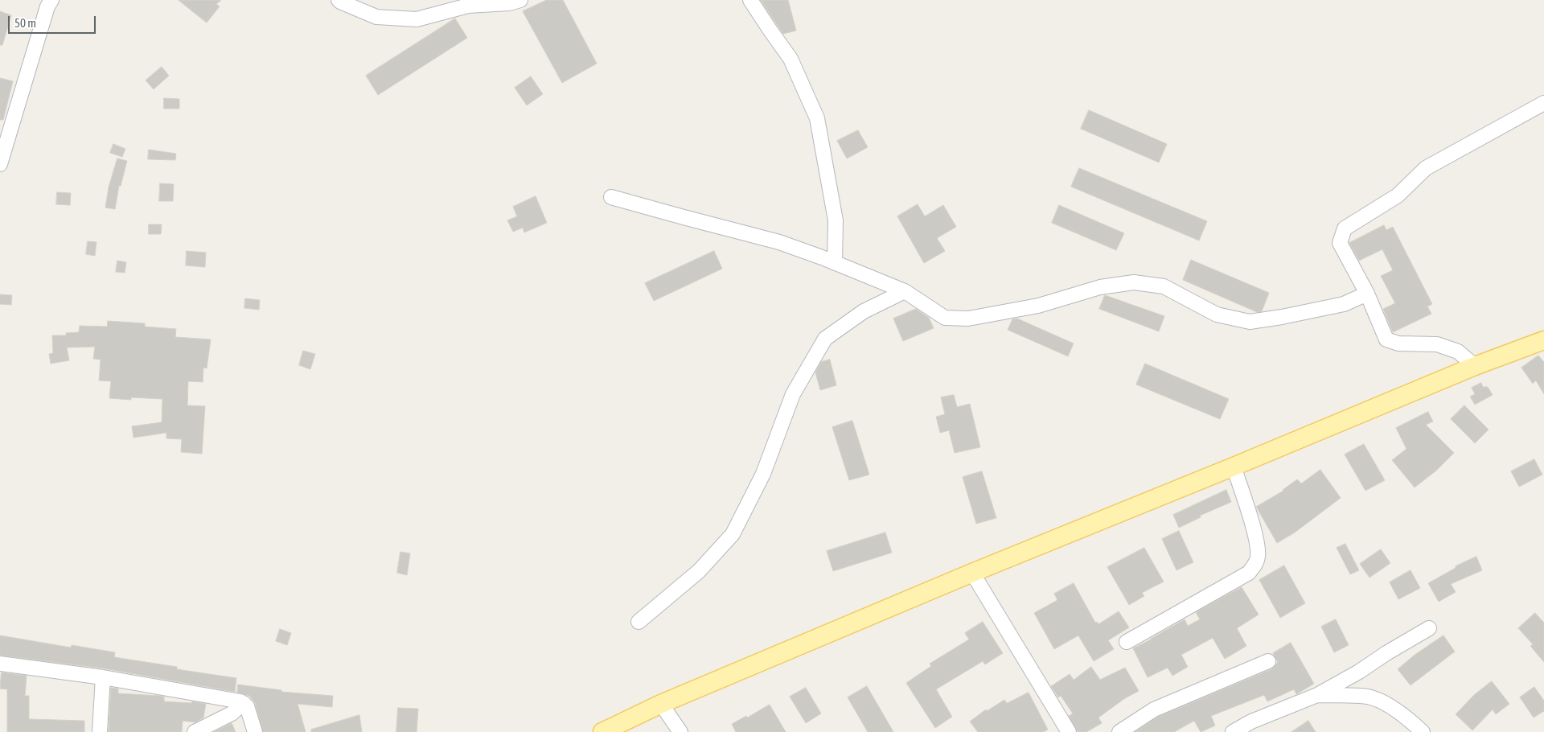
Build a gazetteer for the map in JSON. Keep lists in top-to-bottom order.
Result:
{
  "scale_bar": "50 m"
}
